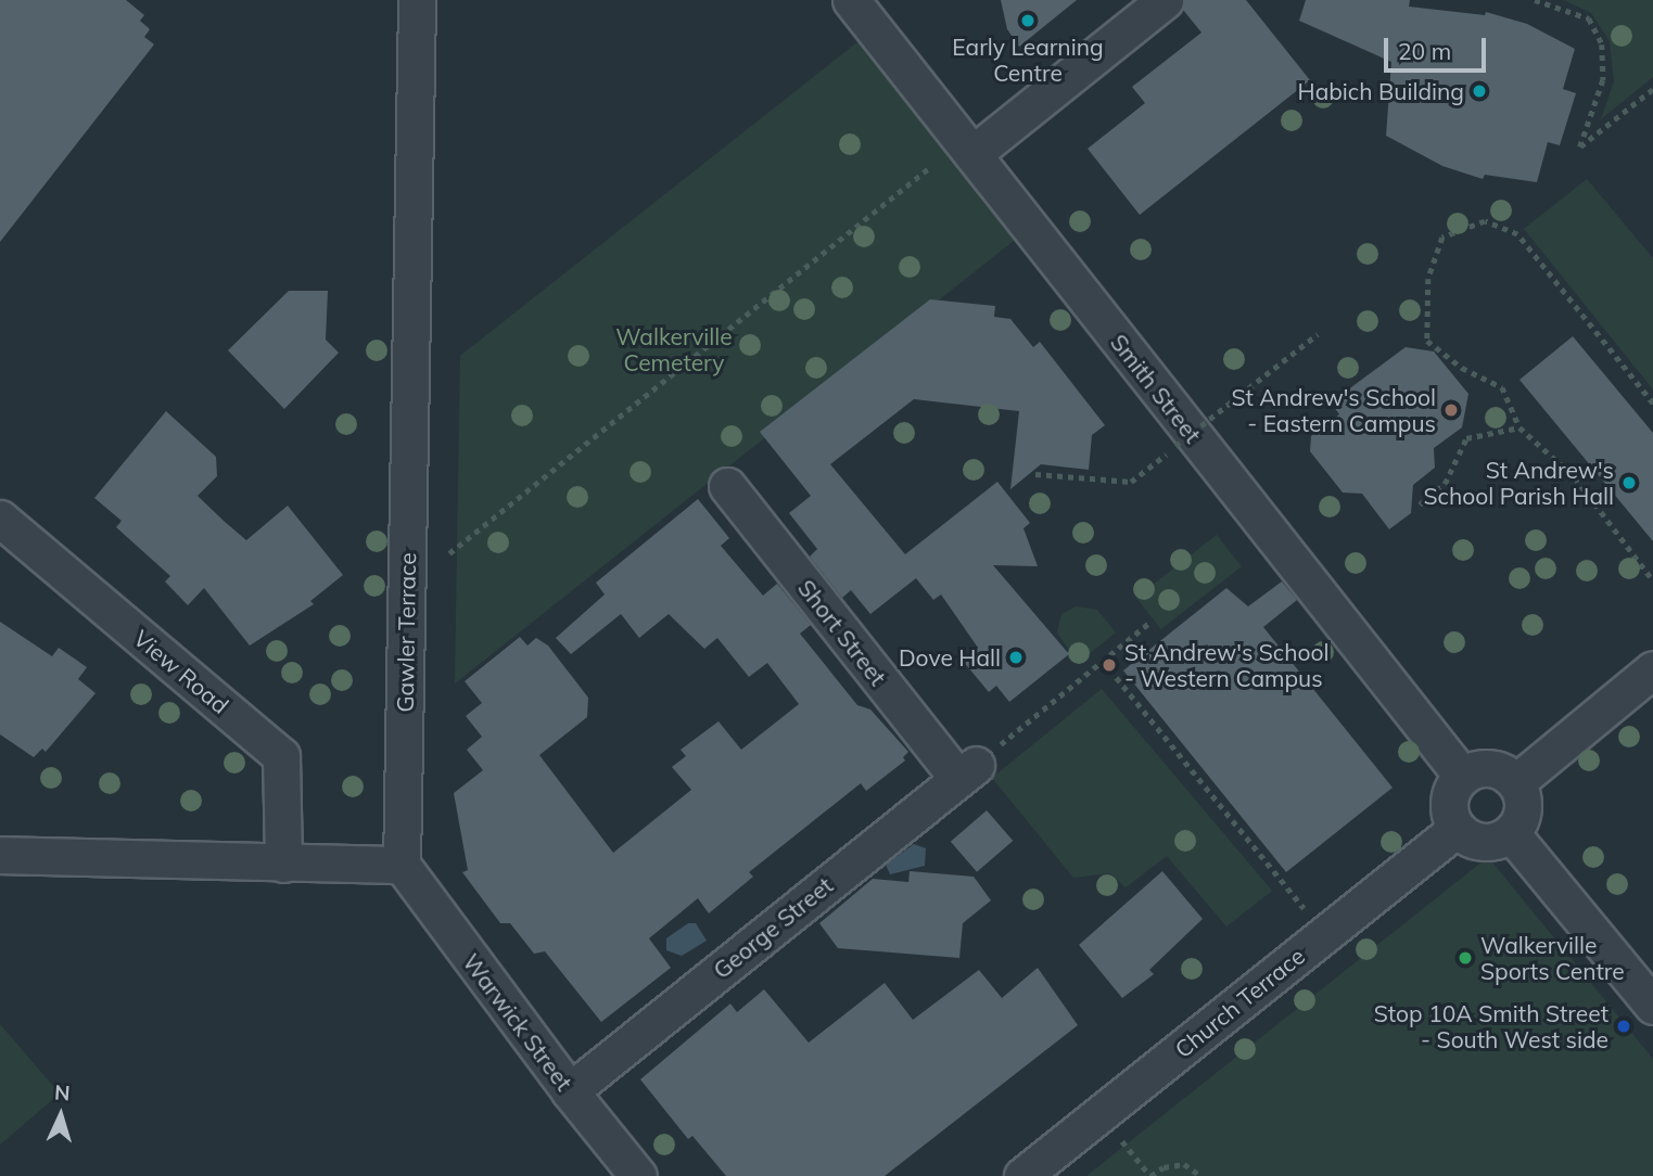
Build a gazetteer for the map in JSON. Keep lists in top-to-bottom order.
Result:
{
  "streets": {
    "street": [
      "Smith Street",
      "Gawler Terrace",
      "Short Street",
      "View Road",
      "George Street",
      "Church Terrace",
      "Warwick Street"
    ]
  },
  "crossings": [
    ["Smith Street", "Church Terrace"],
    ["Gawler Terrace", "Warwick Street"],
    ["Short Street", "George Street"],
    ["George Street", "Warwick Street"]
  ],
  "parks": ["Walkerville Cemetery"],
  "places": [
    "Early Learning Centre",
    "Habich Building",
    "St Andrew's School - Eastern Campus",
    "St Andrew's School Parish Hall",
    "Dove Hall",
    "St Andrew's School - Western Campus",
    "Walkerville Sports Centre",
    "Stop 10A Smith Street - South West side"
  ],
  "scale_bar": "20 m",
  "north": "top"
}
